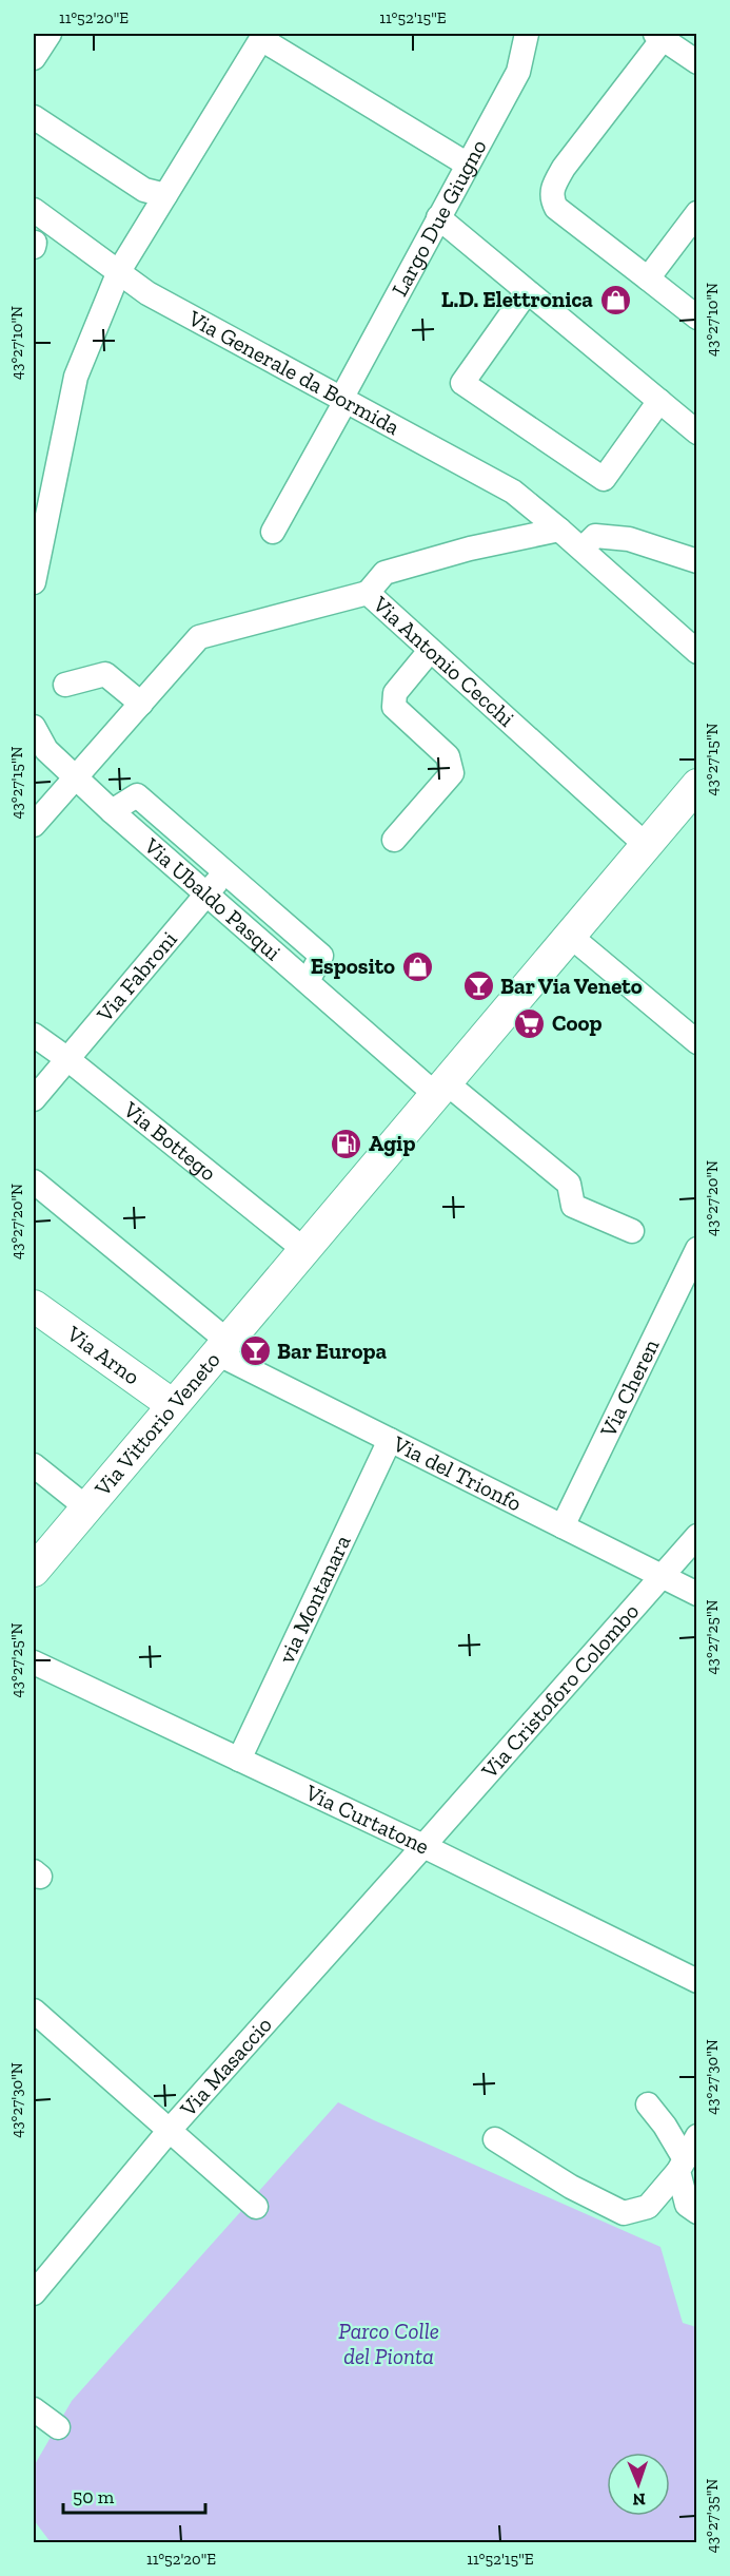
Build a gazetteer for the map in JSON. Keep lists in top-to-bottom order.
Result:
{
  "streets": {
    "main road": ["Via Arno", "Via Vittorio Veneto"],
    "street": [
      "Largo Due Giugno",
      "Via Generale da Bormida",
      "Via Antonio Cecchi",
      "Via Ubaldo Pasqui",
      "Via Fabroni",
      "Via Bottego",
      "Via Cheren",
      "Via del Trionfo",
      "via Montanara",
      "Via Cristoforo Colombo",
      "Via Curtatone",
      "Via Masaccio"
    ]
  },
  "crossings": [
    ["Largo Due Giugno", "Via Generale da Bormida"],
    ["Via Antonio Cecchi", "Via Ubaldo Pasqui"],
    ["Via Antonio Cecchi", "Via Vittorio Veneto"],
    ["Via Ubaldo Pasqui", "Via Fabroni"],
    ["Via Ubaldo Pasqui", "Via Vittorio Veneto"],
    ["Via Fabroni", "Via Bottego"],
    ["Via Bottego", "Via Vittorio Veneto"],
    ["Via Arno", "Via Vittorio Veneto"],
    ["Via Cheren", "Via del Trionfo"],
    ["Via Vittorio Veneto", "Via del Trionfo"],
    ["Via del Trionfo", "via Montanara"],
    ["Via del Trionfo", "Via Cristoforo Colombo"],
    ["via Montanara", "Via Curtatone"],
    ["Via Cristoforo Colombo", "Via Curtatone"],
    ["Via Cristoforo Colombo", "Via Masaccio"],
    ["Via Curtatone", "Via Masaccio"]
  ],
  "parks": ["Parco Colle del Pionta"],
  "places": {
    "shop": ["L.D. Elettronica", "Esposito"],
    "bar": ["Bar Via Veneto", "Bar Europa"],
    "supermarket": ["Coop"],
    "fuel station": ["Agip"]
  },
  "scale_bar": "50 m",
  "north": "bottom",
  "coordinates": [
    "11°52'20\"E",
    "11°52'15\"E",
    "43°27'10\"N",
    "43°27'15\"N",
    "43°27'20\"N",
    "43°27'25\"N",
    "43°27'30\"N",
    "43°27'35\"N"
  ]
}
